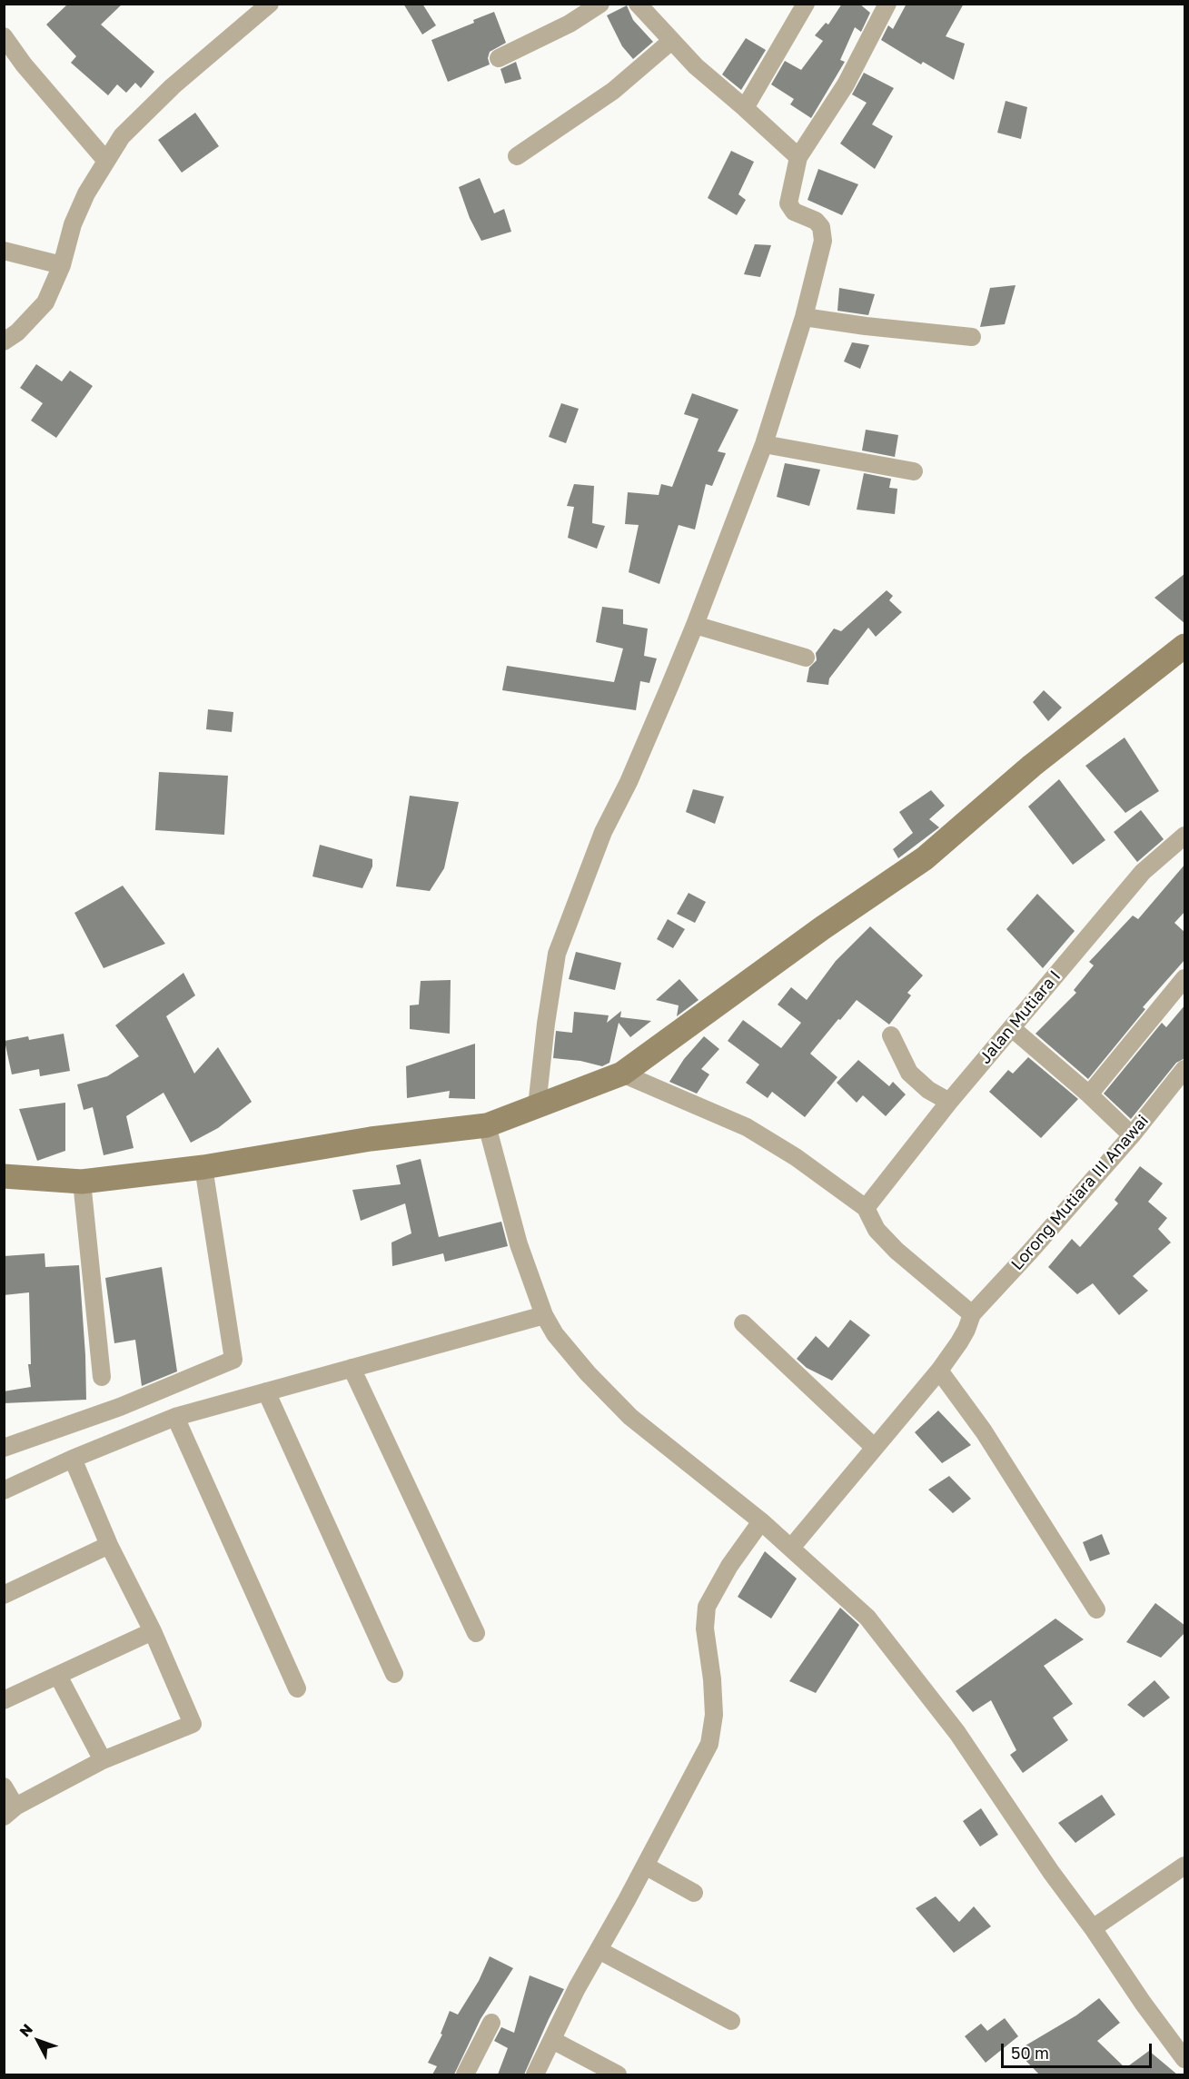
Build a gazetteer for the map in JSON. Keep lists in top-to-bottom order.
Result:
{
  "streets": {
    "street": ["Jalan Mutiara I", "Lorong Mutiara III Anawai"]
  },
  "scale_bar": "50 m",
  "north": "top left"
}
